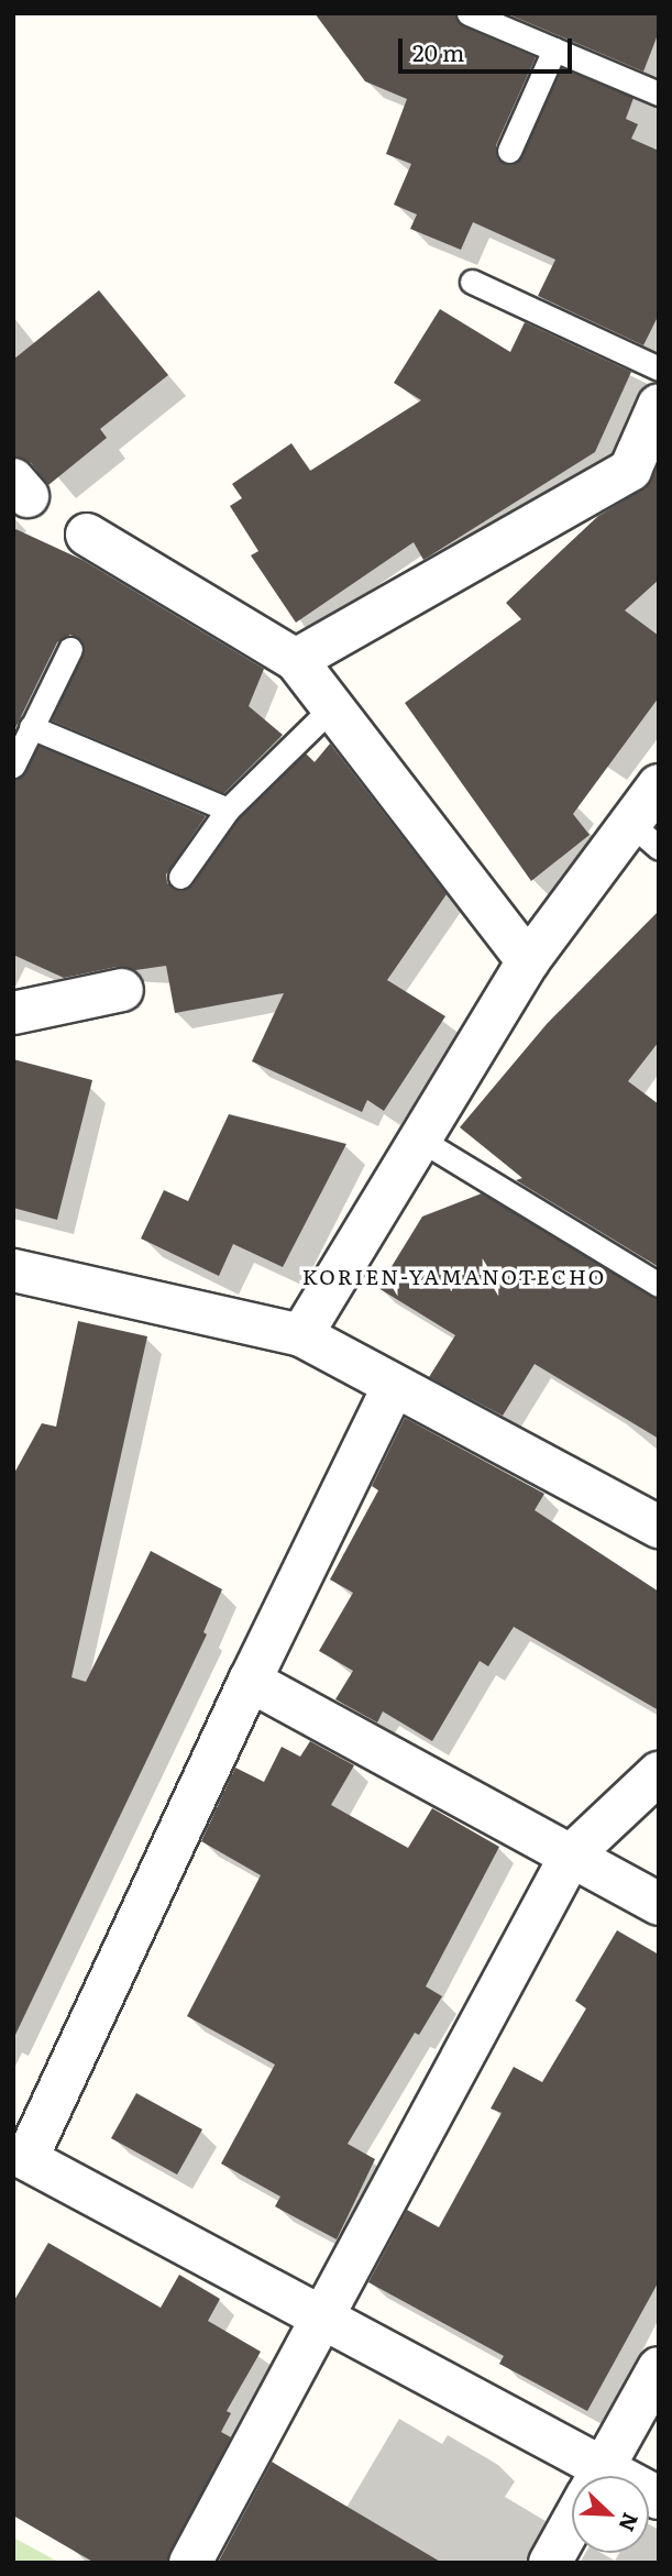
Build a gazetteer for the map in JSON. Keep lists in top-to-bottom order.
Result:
{
  "districts": ["KORIEN-YAMANOTECHO"],
  "scale_bar": "20 m",
  "north": "bottom right"
}
